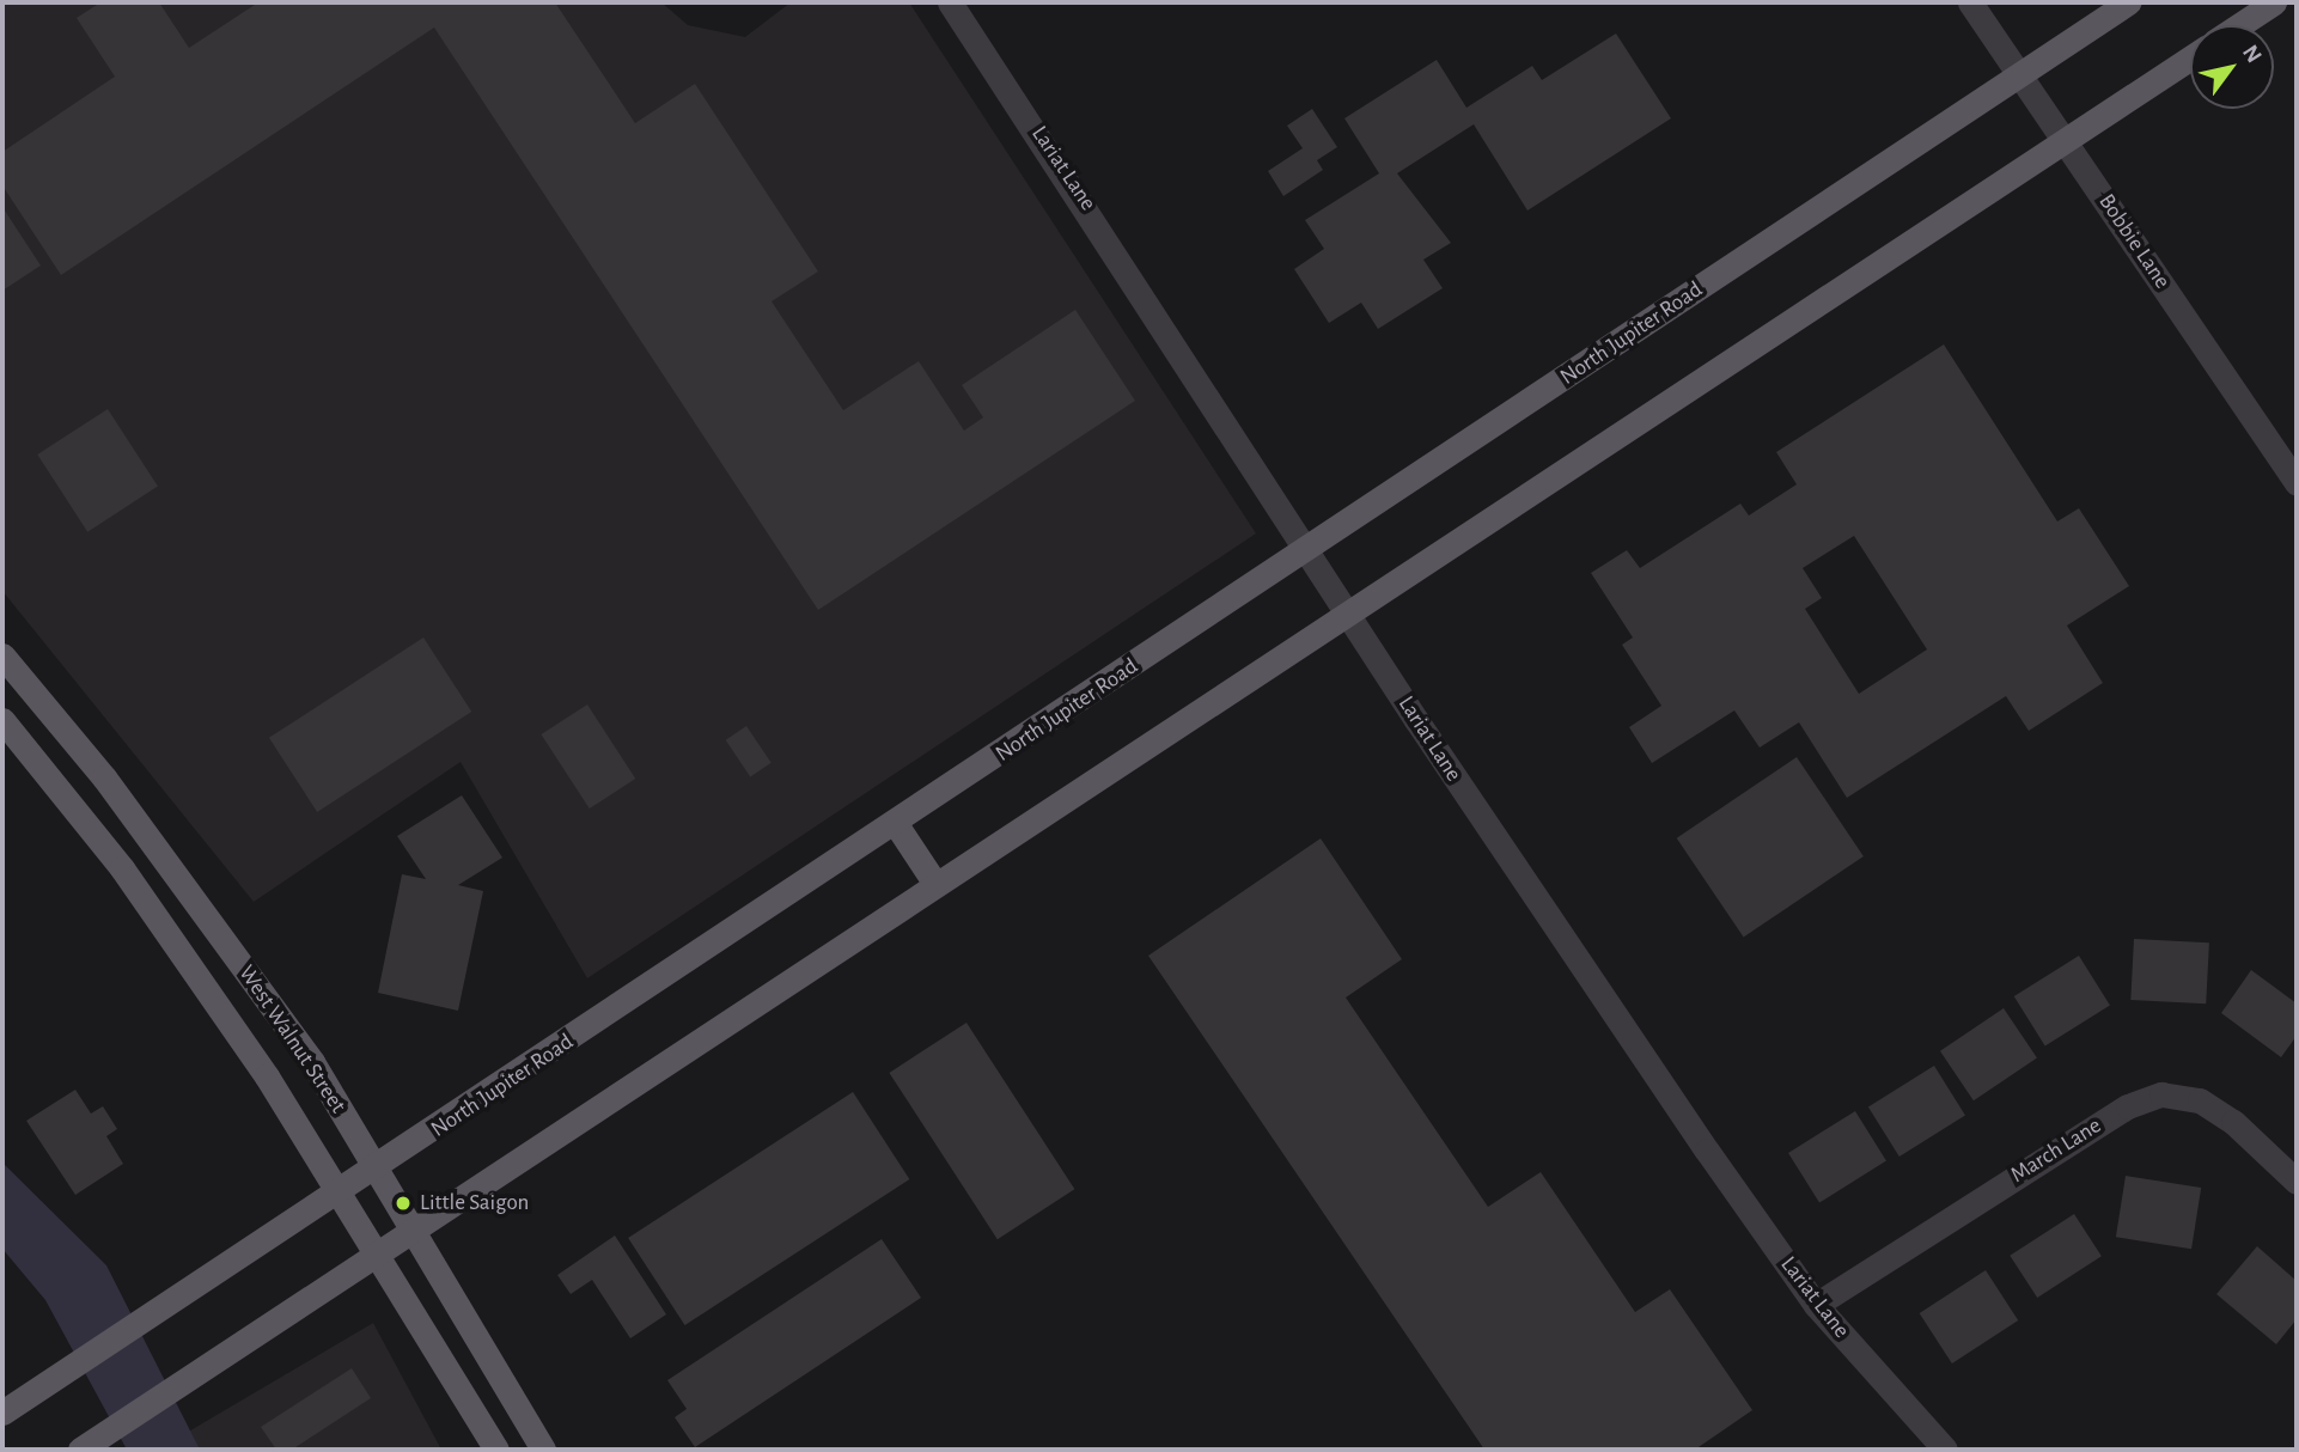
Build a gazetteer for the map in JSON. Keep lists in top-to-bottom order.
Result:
{
  "streets": {
    "main road": ["North Jupiter Road", "West Walnut Street"],
    "street": ["Lariat Lane", "Bobbie Lane", "March Lane"]
  },
  "crossings": [
    ["Lariat Lane", "North Jupiter Road"],
    ["Lariat Lane", "March Lane"],
    ["Bobbie Lane", "North Jupiter Road"],
    ["North Jupiter Road", "West Walnut Street"]
  ],
  "places": ["Little Saigon"],
  "north": "top right"
}
